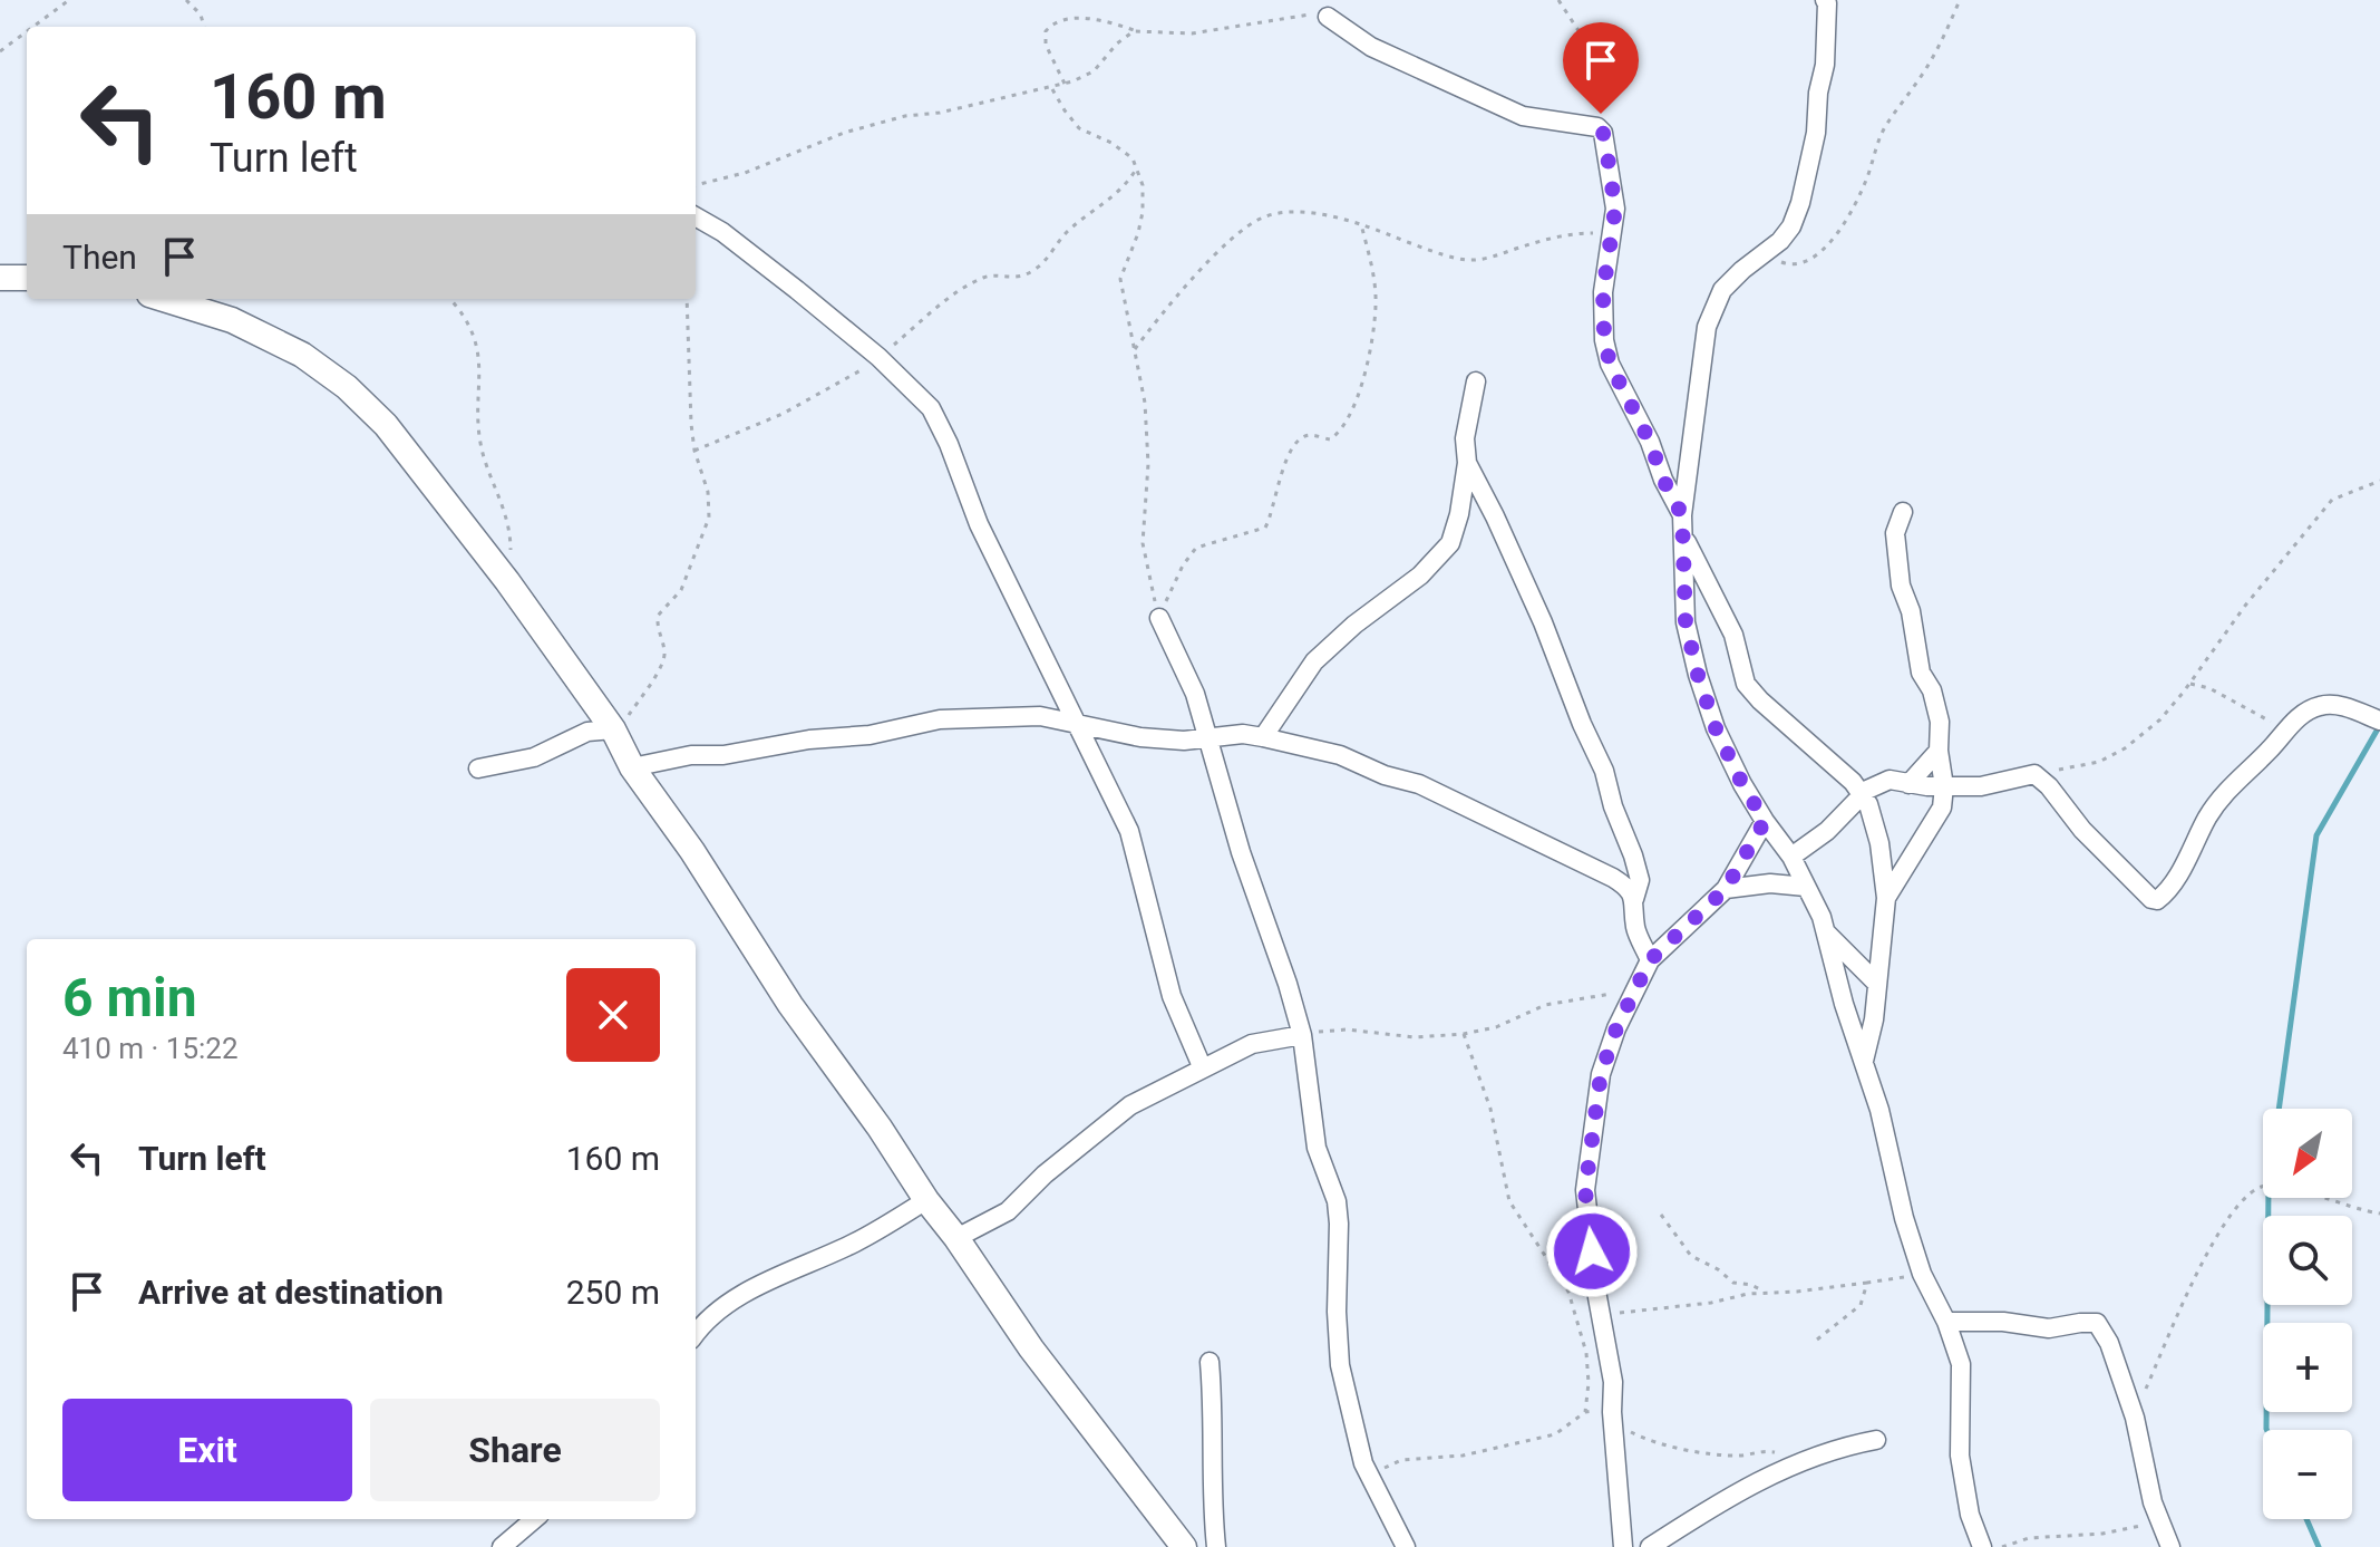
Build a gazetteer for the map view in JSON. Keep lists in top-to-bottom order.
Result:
{
  "north": "bottom left",
  "page": {
    "turn": ["160 m", "Turn left"],
    "then": "Then",
    "heading": ["6 min", "410 m · 15:22"],
    "list": [
      {
        "name": "Turn left",
        "value": "160 m"
      },
      {
        "name": "Arrive at destination",
        "value": "250 m"
      }
    ],
    "map_buttons": ["+", "−"],
    "buttons": ["Exit", "Share"]
  }
}
